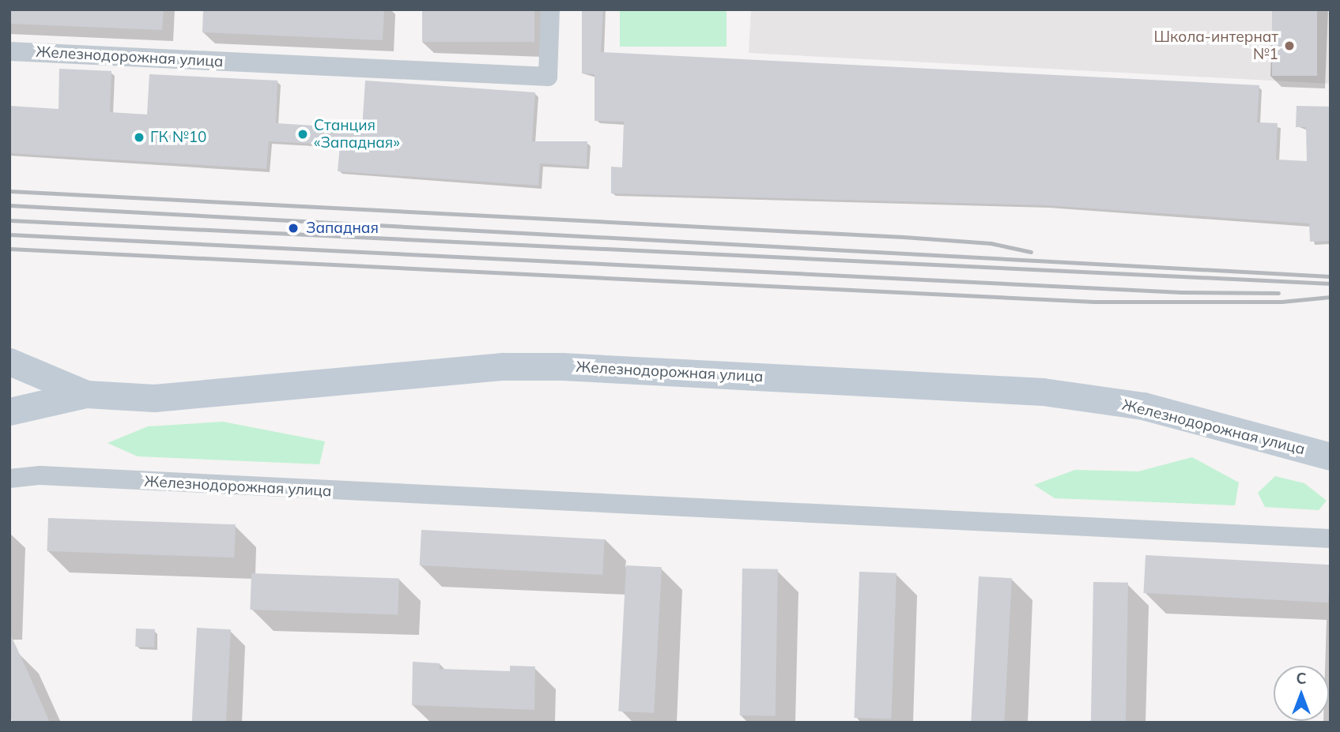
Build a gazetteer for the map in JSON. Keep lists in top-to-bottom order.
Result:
{
  "streets": {
    "main road": ["Железнодорожная улица"]
  },
  "places": [
    "Школа-интернат №1",
    "Станция «Западная»",
    "ГК №10",
    "Западная"
  ],
  "north": "top"
}
